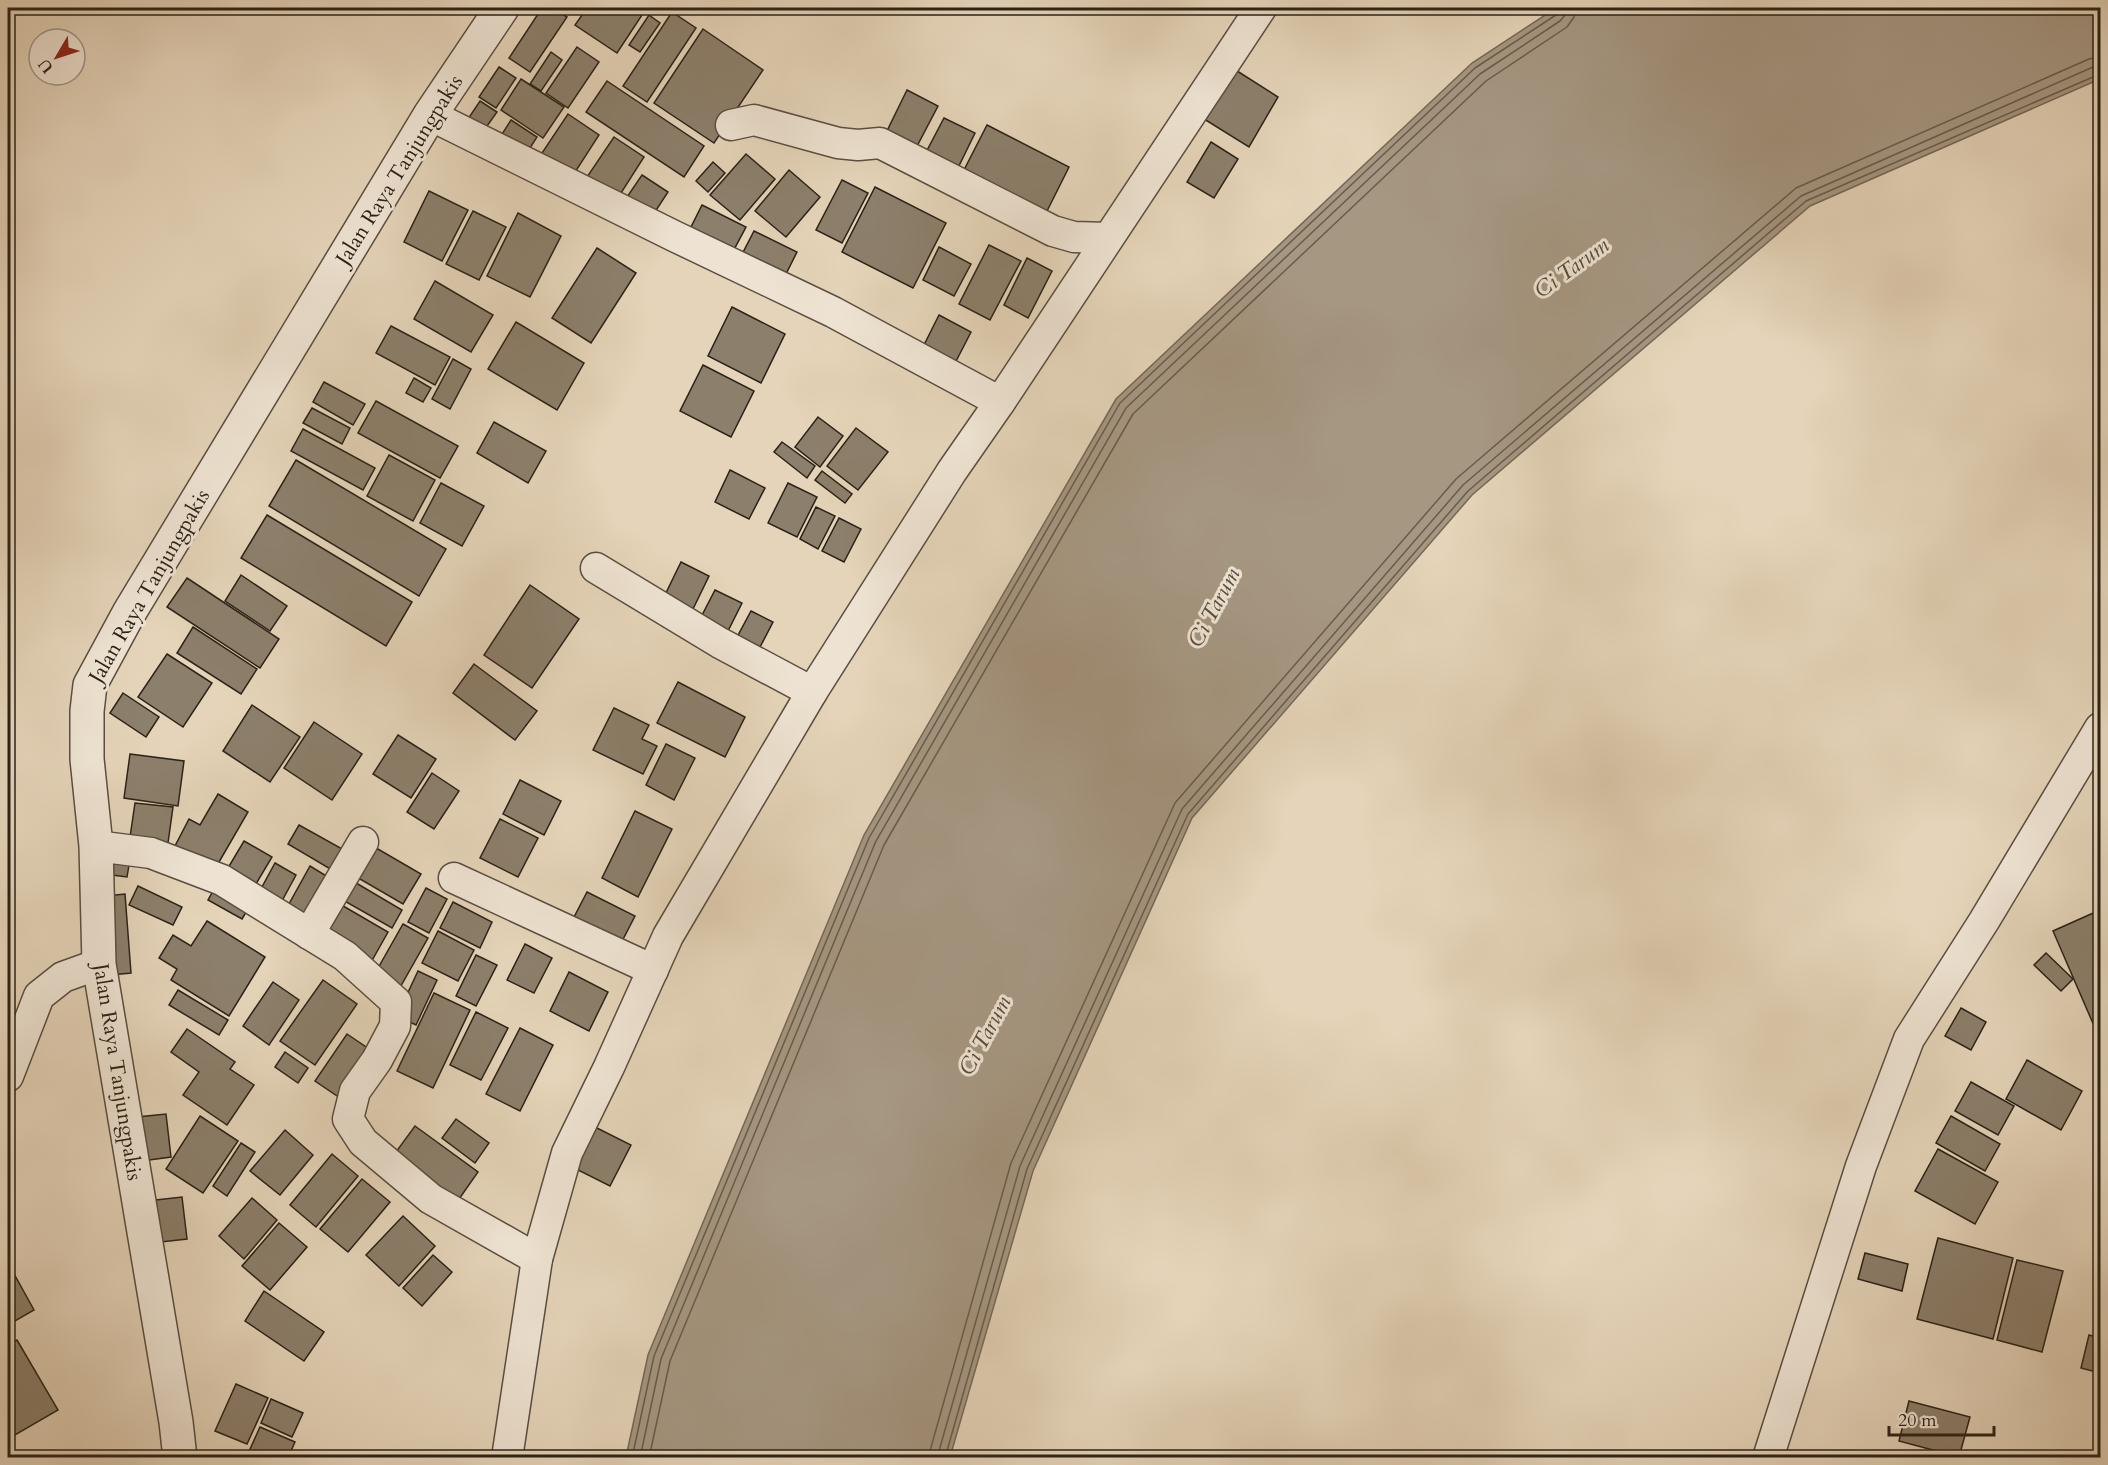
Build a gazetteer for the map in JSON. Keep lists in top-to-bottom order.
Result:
{
  "streets": {
    "street": ["Jalan Raya Tanjungpakis"]
  },
  "water": ["Ci Tarum"],
  "scale_bar": "20 m",
  "north": "bottom left"
}
